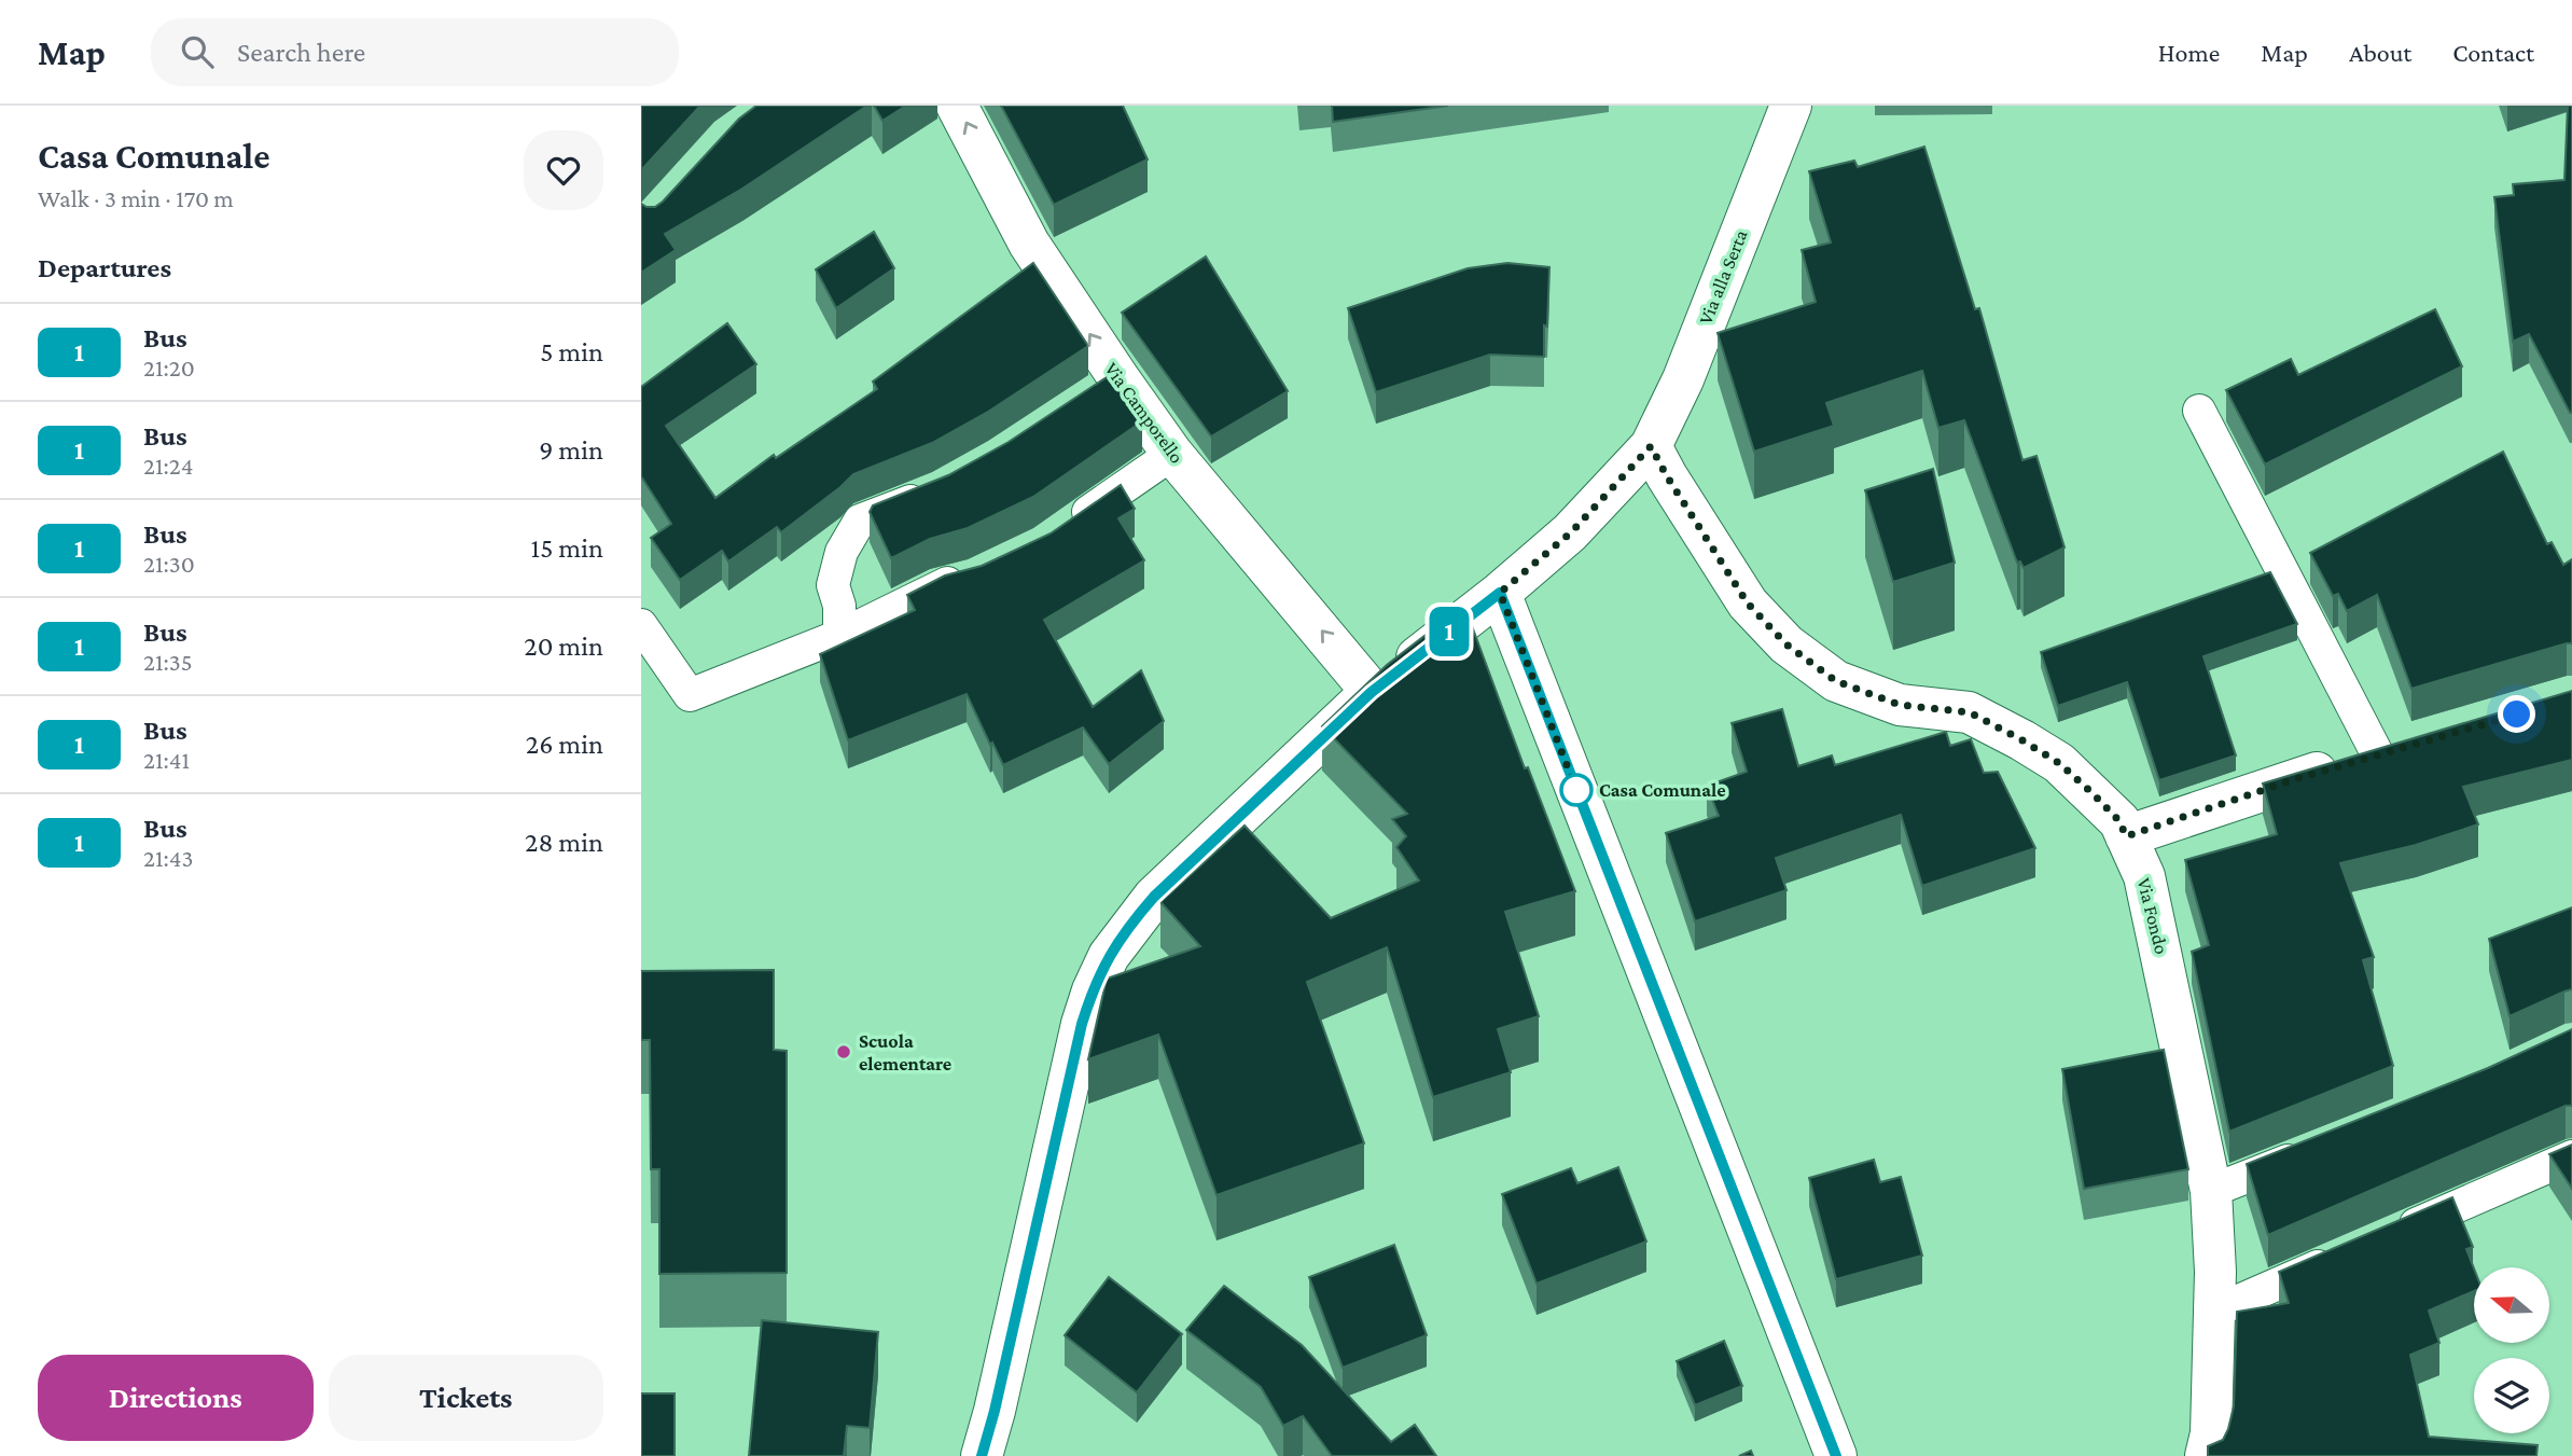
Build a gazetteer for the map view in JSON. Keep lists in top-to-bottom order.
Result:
{
  "streets": {
    "street": ["Via alla Serta", "Via Camporello", "Via Fondo"]
  },
  "crossings": [
    ["Via alla Serta", "Via Camporello"],
    ["Via alla Serta", "Via Fondo"]
  ],
  "one_way": ["Via Camporello"],
  "places": ["Casa Comunale", "Scuola elementare"],
  "lines": ["bus line 1"],
  "north": "left",
  "page": {
    "header": "Map",
    "search": "Search here",
    "nav": [
      "Home",
      "Map",
      "About",
      "Contact"
    ],
    "heading": [
      ["Casa Comunale", "Walk · 3 min · 170 m"],
      "Departures"
    ],
    "on_map": "1",
    "list": [
      {
        "mark": "1",
        "name": "Bus",
        "note": "21:20",
        "value": "5 min"
      },
      {
        "mark": "1",
        "name": "Bus",
        "note": "21:24",
        "value": "9 min"
      },
      {
        "mark": "1",
        "name": "Bus",
        "note": "21:30",
        "value": "15 min"
      },
      {
        "mark": "1",
        "name": "Bus",
        "note": "21:35",
        "value": "20 min"
      },
      {
        "mark": "1",
        "name": "Bus",
        "note": "21:41",
        "value": "26 min"
      },
      {
        "mark": "1",
        "name": "Bus",
        "note": "21:43",
        "value": "28 min"
      }
    ],
    "buttons": ["Directions", "Tickets"]
  }
}
